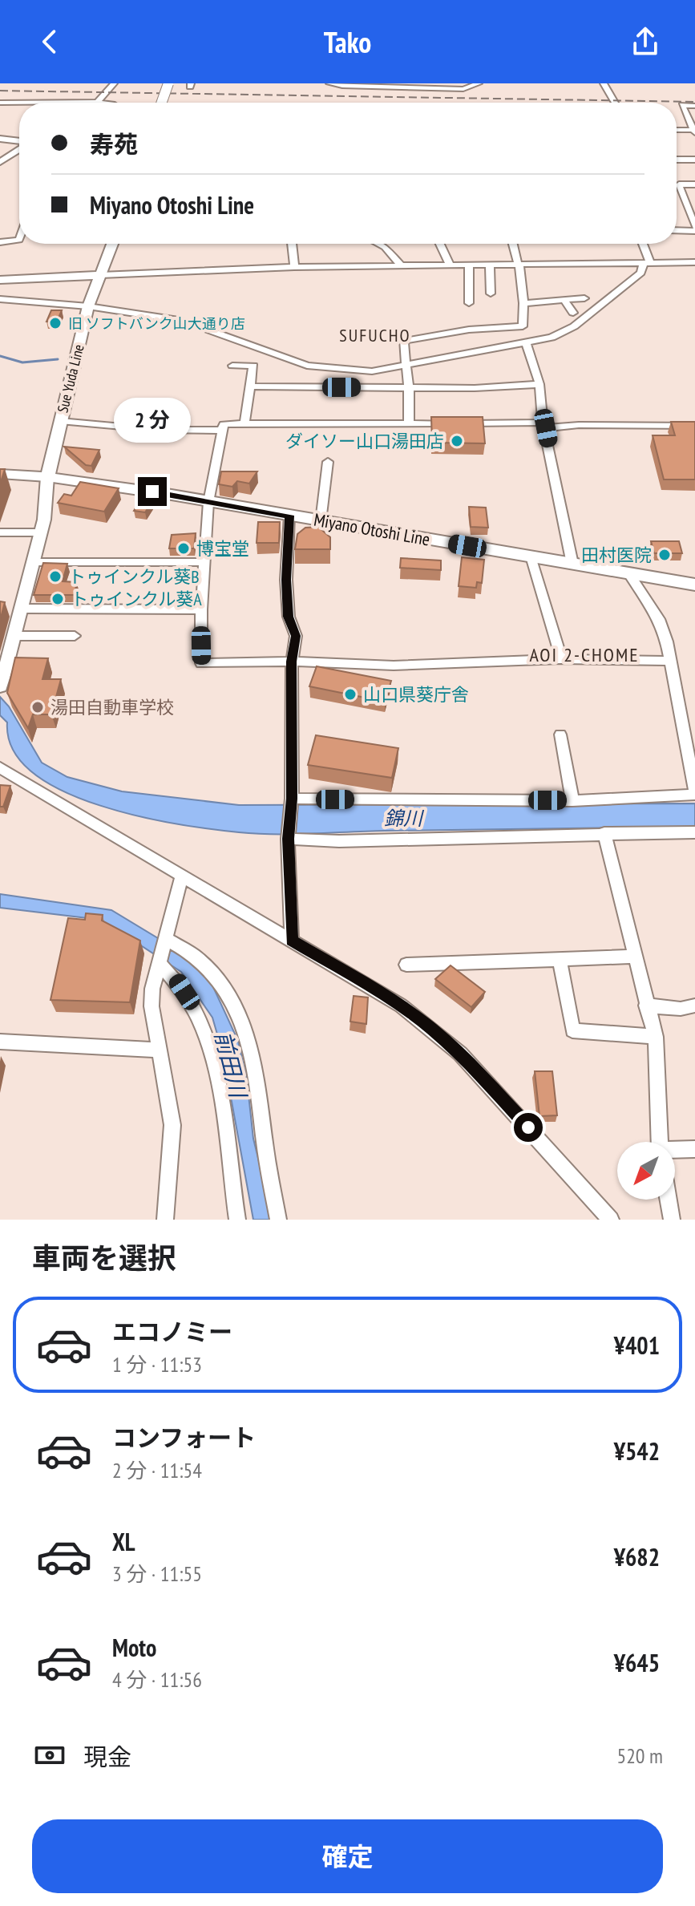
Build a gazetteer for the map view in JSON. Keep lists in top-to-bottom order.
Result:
{
  "streets": {
    "main road": ["Sue Yuda Line", "Miyano Otoshi Line"]
  },
  "crossings": [
    ["Sue Yuda Line", "Miyano Otoshi Line"]
  ],
  "districts": ["SUFUCHO", "AOI 2-CHOME"],
  "water": ["錦川", "前田川"],
  "places": [
    "旧 ソフトバンク山大通り店",
    "ダイソー山口湯田店",
    "博宝堂",
    "田村医院",
    "トゥインクル葵B",
    "トゥインクル葵A",
    "山口県葵庁舎",
    "湯田自動車学校"
  ],
  "north": "bottom left",
  "page": {
    "header": "Tako",
    "banner": ["寿苑", "Miyano Otoshi Line"],
    "bubble": "2 分",
    "heading": "車両を選択",
    "list": [
      {
        "name": "エコノミー",
        "note": "1 分 · 11:53",
        "value": "¥401"
      },
      {
        "name": "コンフォート",
        "note": "2 分 · 11:54",
        "value": "¥542"
      },
      {
        "name": "XL",
        "note": "3 分 · 11:55",
        "value": "¥682"
      },
      {
        "name": "Moto",
        "note": "4 分 · 11:56",
        "value": "¥645"
      }
    ],
    "pay": ["現金", "520 m"],
    "buttons": "確定"
  }
}
